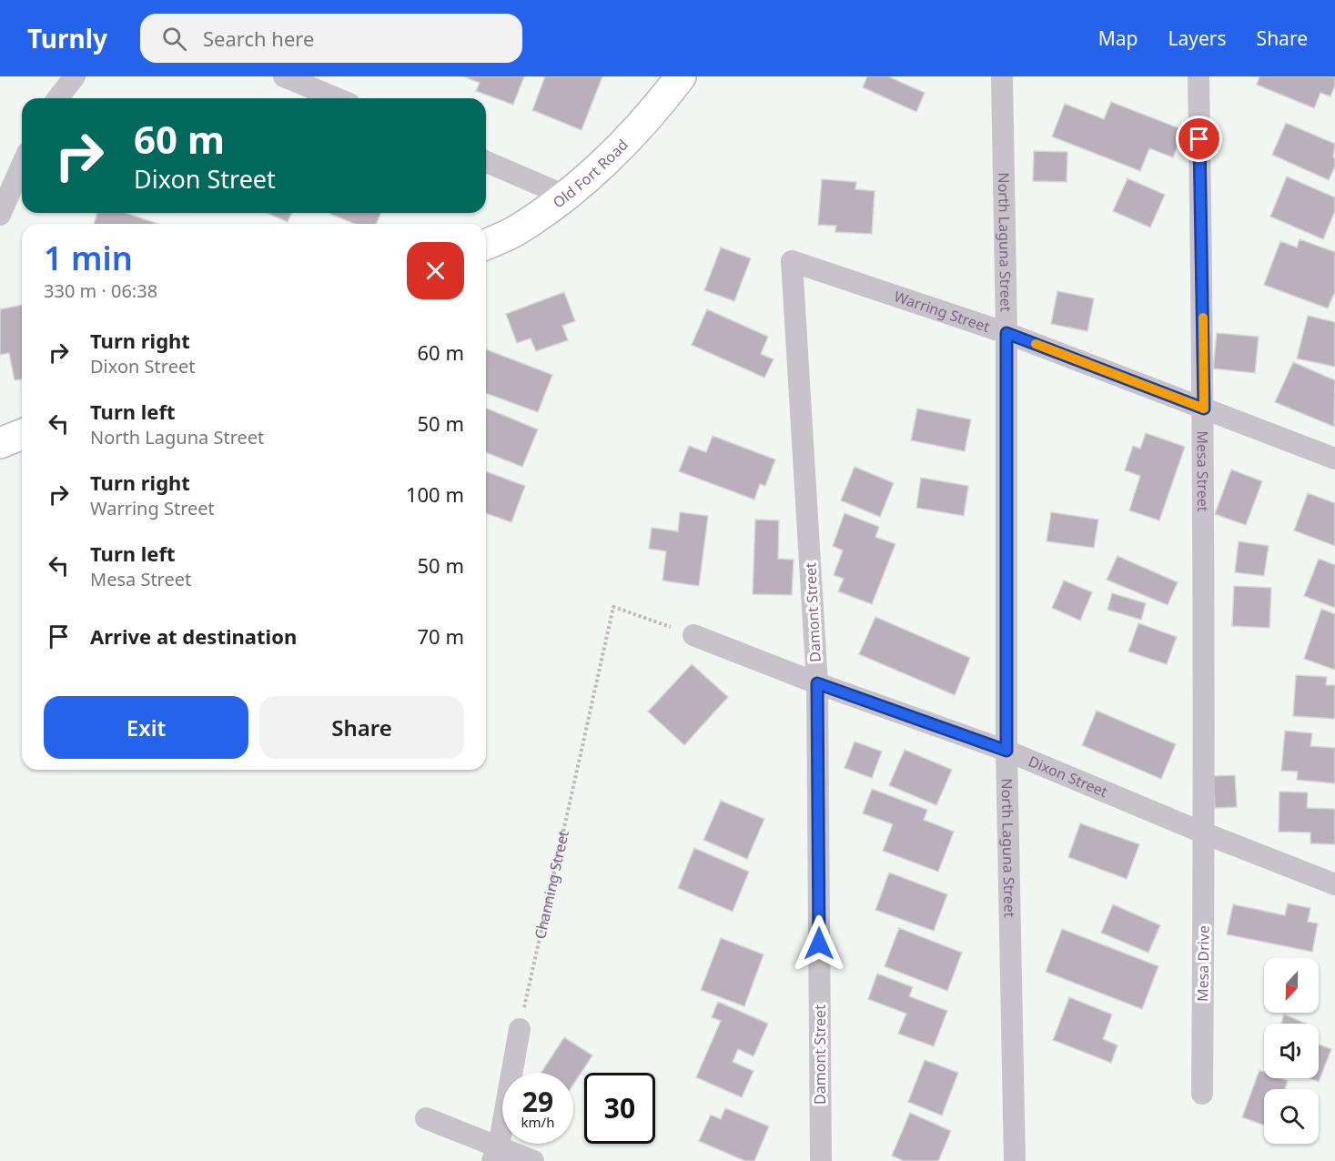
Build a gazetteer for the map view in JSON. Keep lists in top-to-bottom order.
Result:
{
  "streets": {
    "street": [
      "Old Fort Road",
      "North Laguna Street",
      "Warring Street",
      "Mesa Street",
      "Damont Street",
      "Dixon Street",
      "Mesa Drive"
    ],
    "path": ["Channing Street"]
  },
  "crossings": [
    ["North Laguna Street", "Warring Street"],
    ["North Laguna Street", "Dixon Street"],
    ["Warring Street", "Mesa Street"],
    ["Warring Street", "Damont Street"],
    ["Mesa Street", "Dixon Street"],
    ["Mesa Street", "Mesa Drive"],
    ["Damont Street", "Dixon Street"],
    ["Dixon Street", "Channing Street"],
    ["Dixon Street", "Mesa Drive"]
  ],
  "north": "bottom",
  "page": {
    "header": "Turnly",
    "search": "Search here",
    "nav": ["Map", "Layers", "Share"],
    "turn": ["60 m", "Dixon Street"],
    "heading": ["1 min", "330 m · 06:38"],
    "list": [
      {
        "name": "Turn right",
        "note": "Dixon Street",
        "value": "60 m"
      },
      {
        "name": "Turn left",
        "note": "North Laguna Street",
        "value": "50 m"
      },
      {
        "name": "Turn right",
        "note": "Warring Street",
        "value": "100 m"
      },
      {
        "name": "Turn left",
        "note": "Mesa Street",
        "value": "50 m"
      },
      {
        "name": "Arrive at destination",
        "value": "70 m"
      }
    ],
    "buttons": ["Exit", "Share"],
    "speed": "29 km/h",
    "limit": "30"
  }
}
